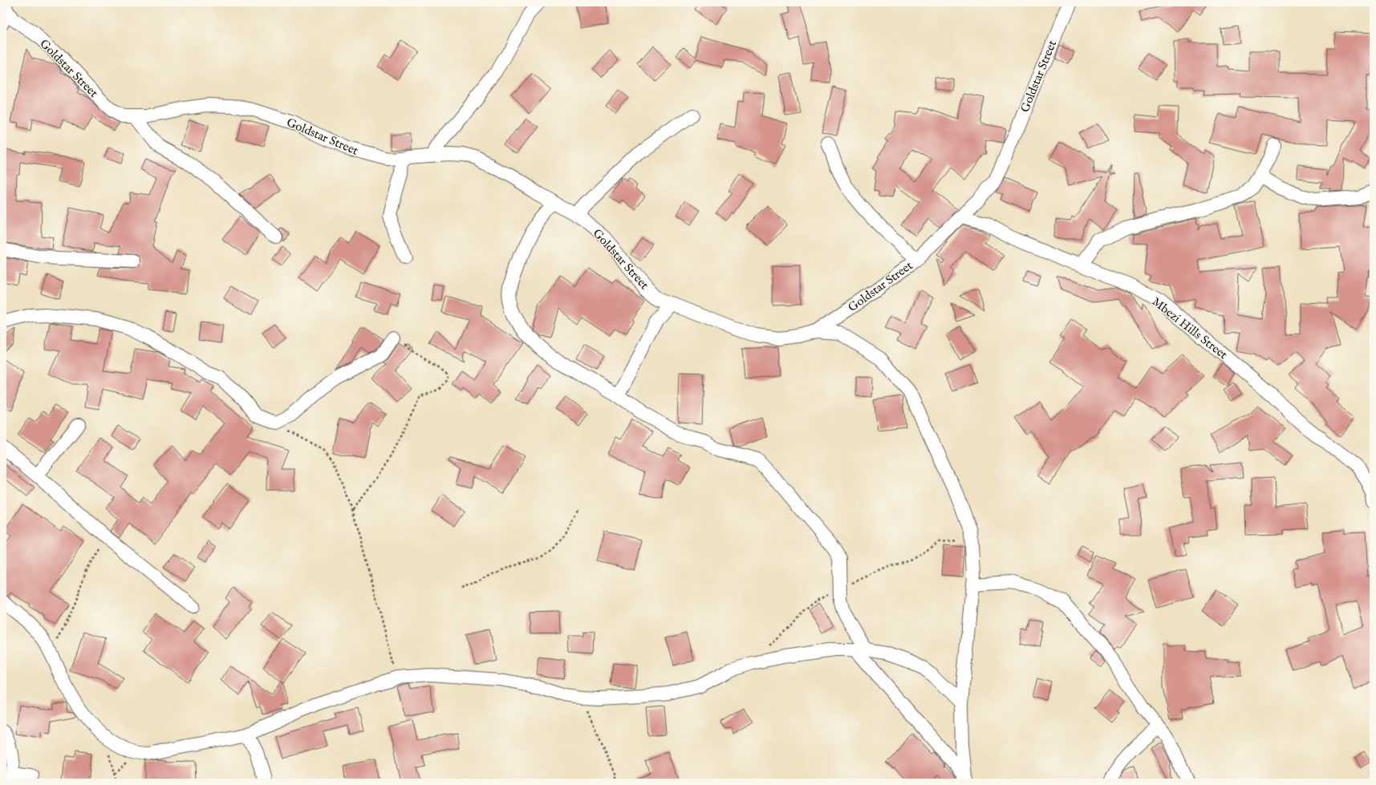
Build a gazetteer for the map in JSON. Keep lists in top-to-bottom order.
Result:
{
  "streets": {
    "street": ["Goldstar Street", "Mbezi Hills Street"]
  },
  "crossings": [
    ["Goldstar Street", "Mbezi Hills Street"]
  ]
}
